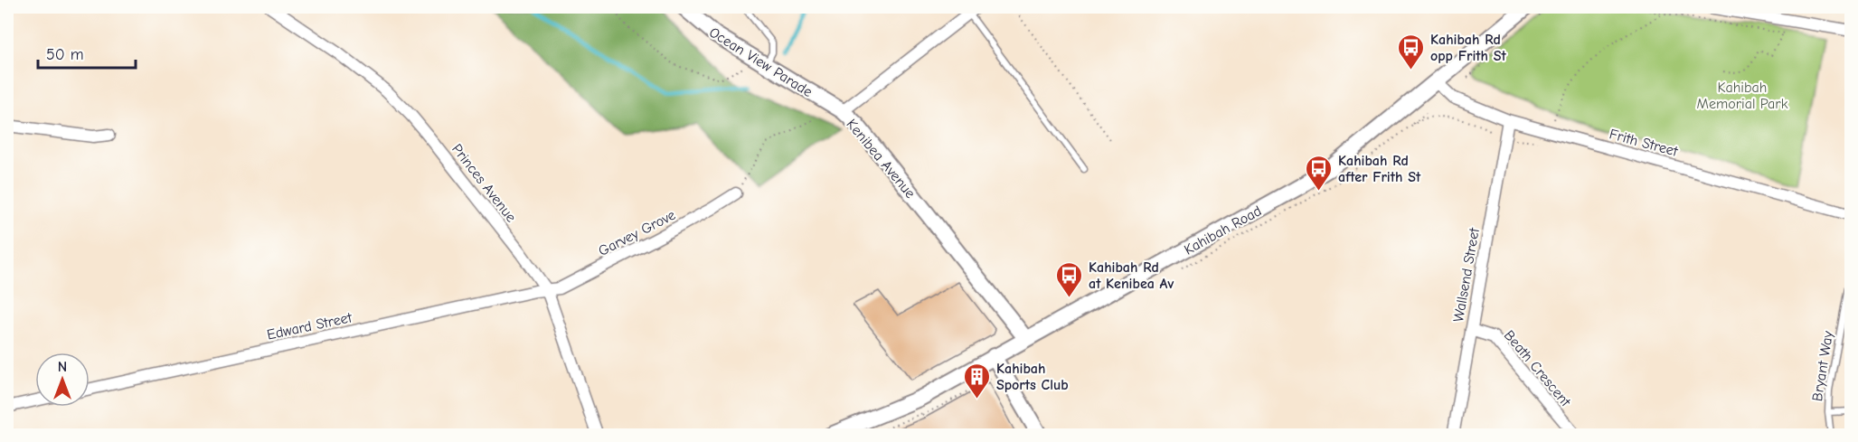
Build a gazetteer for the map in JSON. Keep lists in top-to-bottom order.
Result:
{
  "streets": {
    "main road": ["Ocean View Parade", "Kenibea Avenue", "Kahibah Road"],
    "street": [
      "Frith Street",
      "Princes Avenue",
      "Garvey Grove",
      "Wallsend Street",
      "Edward Street",
      "Beath Crescent"
    ],
    "lane": ["Bryant Way"]
  },
  "crossings": [
    ["Ocean View Parade", "Kenibea Avenue"],
    ["Frith Street", "Kahibah Road"],
    ["Frith Street", "Wallsend Street"],
    ["Kenibea Avenue", "Kahibah Road"],
    ["Princes Avenue", "Garvey Grove"],
    ["Princes Avenue", "Edward Street"],
    ["Garvey Grove", "Edward Street"],
    ["Wallsend Street", "Beath Crescent"]
  ],
  "parks": ["Kahibah Memorial Park"],
  "places": {
    "bus stop": ["Kahibah Rd opp Frith St", "Kahibah Rd after Frith St", "Kahibah Rd at Kenibea Av"],
    "building": ["Kahibah Sports Club"]
  },
  "scale_bar": "50 m",
  "north": "top"
}
